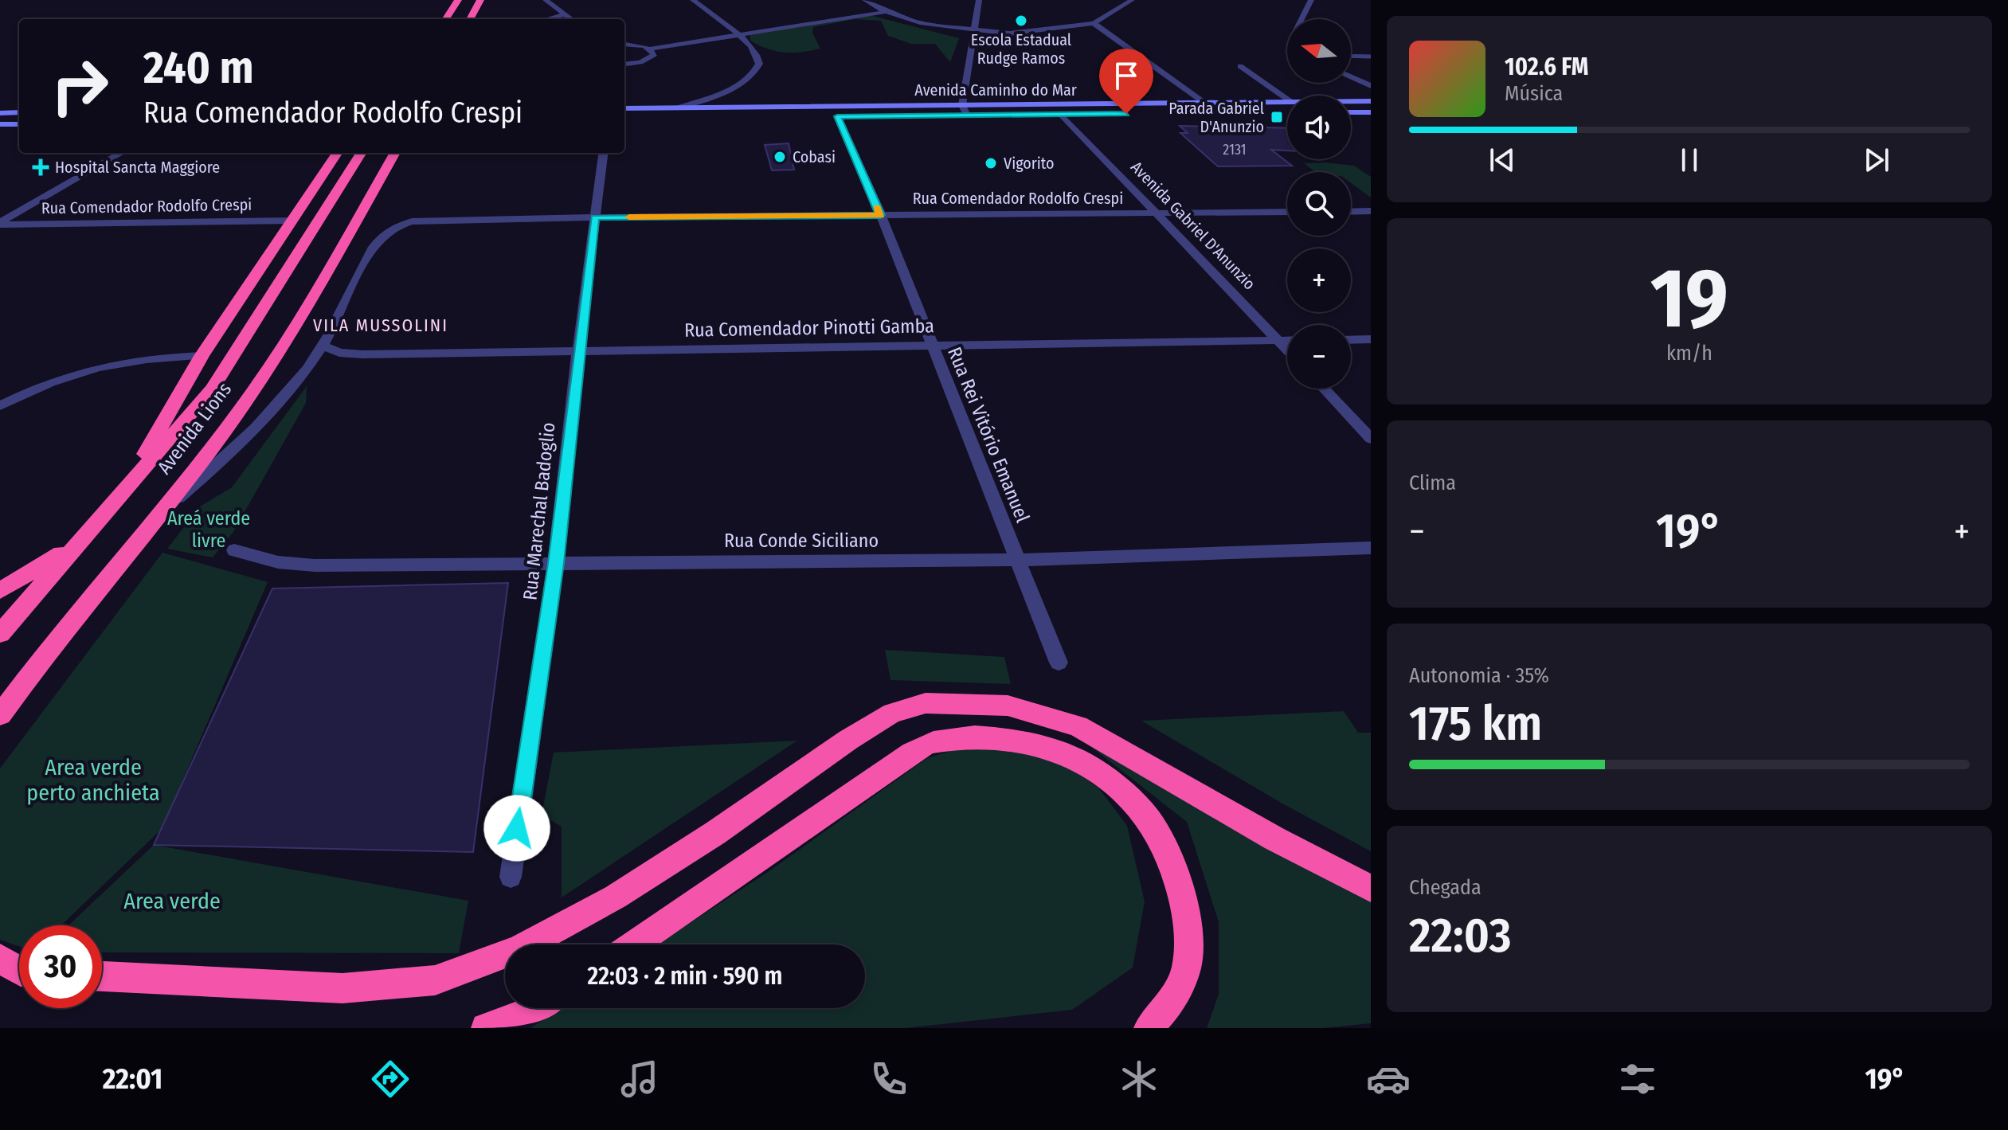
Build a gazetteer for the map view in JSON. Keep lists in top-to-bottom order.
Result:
{
  "streets": {
    "highway": ["Avenida Lions"],
    "main road": ["Avenida Caminho do Mar"],
    "street": [
      "Rua Comendador Rodolfo Crespi",
      "Avenida Gabriel D'Anunzio",
      "Rua Comendador Pinotti Gamba",
      "Rua Rei Vitório Emanuel",
      "Rua Marechal Badoglio",
      "Rua Conde Siciliano"
    ]
  },
  "crossings": [
    ["Avenida Caminho do Mar", "Avenida Gabriel D'Anunzio"],
    ["Avenida Caminho do Mar", "Rua Rei Vitório Emanuel"],
    ["Rua Comendador Rodolfo Crespi", "Avenida Gabriel D'Anunzio"],
    ["Rua Comendador Rodolfo Crespi", "Rua Comendador Pinotti Gamba"],
    ["Rua Comendador Rodolfo Crespi", "Rua Rei Vitório Emanuel"],
    ["Rua Comendador Rodolfo Crespi", "Rua Marechal Badoglio"],
    ["Avenida Gabriel D'Anunzio", "Rua Comendador Pinotti Gamba"],
    ["Rua Comendador Pinotti Gamba", "Rua Rei Vitório Emanuel"],
    ["Rua Comendador Pinotti Gamba", "Rua Marechal Badoglio"],
    ["Rua Rei Vitório Emanuel", "Rua Conde Siciliano"],
    ["Rua Marechal Badoglio", "Rua Conde Siciliano"]
  ],
  "districts": ["VILA MUSSOLINI"],
  "parks": ["Areá verde livre", "Area verde perto anchieta", "Area verde"],
  "places": {
    "other": ["Escola Estadual Rudge Ramos", "Cobasi", "Vigorito"],
    "transit": ["Parada Gabriel D'Anunzio"],
    "health": ["Hospital Sancta Maggiore"]
  },
  "house_numbers": ["2131"],
  "north": "left",
  "page": {
    "map_buttons": ["+", "−"],
    "turn": ["240 m", "Rua Comendador Rodolfo Crespi"],
    "song": ["102.6 FM", "Música"],
    "tile": [
      ["19", "km/h"],
      "Clima",
      ["Autonomia · 35%", "175 km"],
      ["Chegada", "22:03"]
    ],
    "heat": ["−", "19°", "+"],
    "limit": "30",
    "trip": "22:03 · 2 min · 590 m",
    "tabs": ["22:01", "19°"]
  }
}
